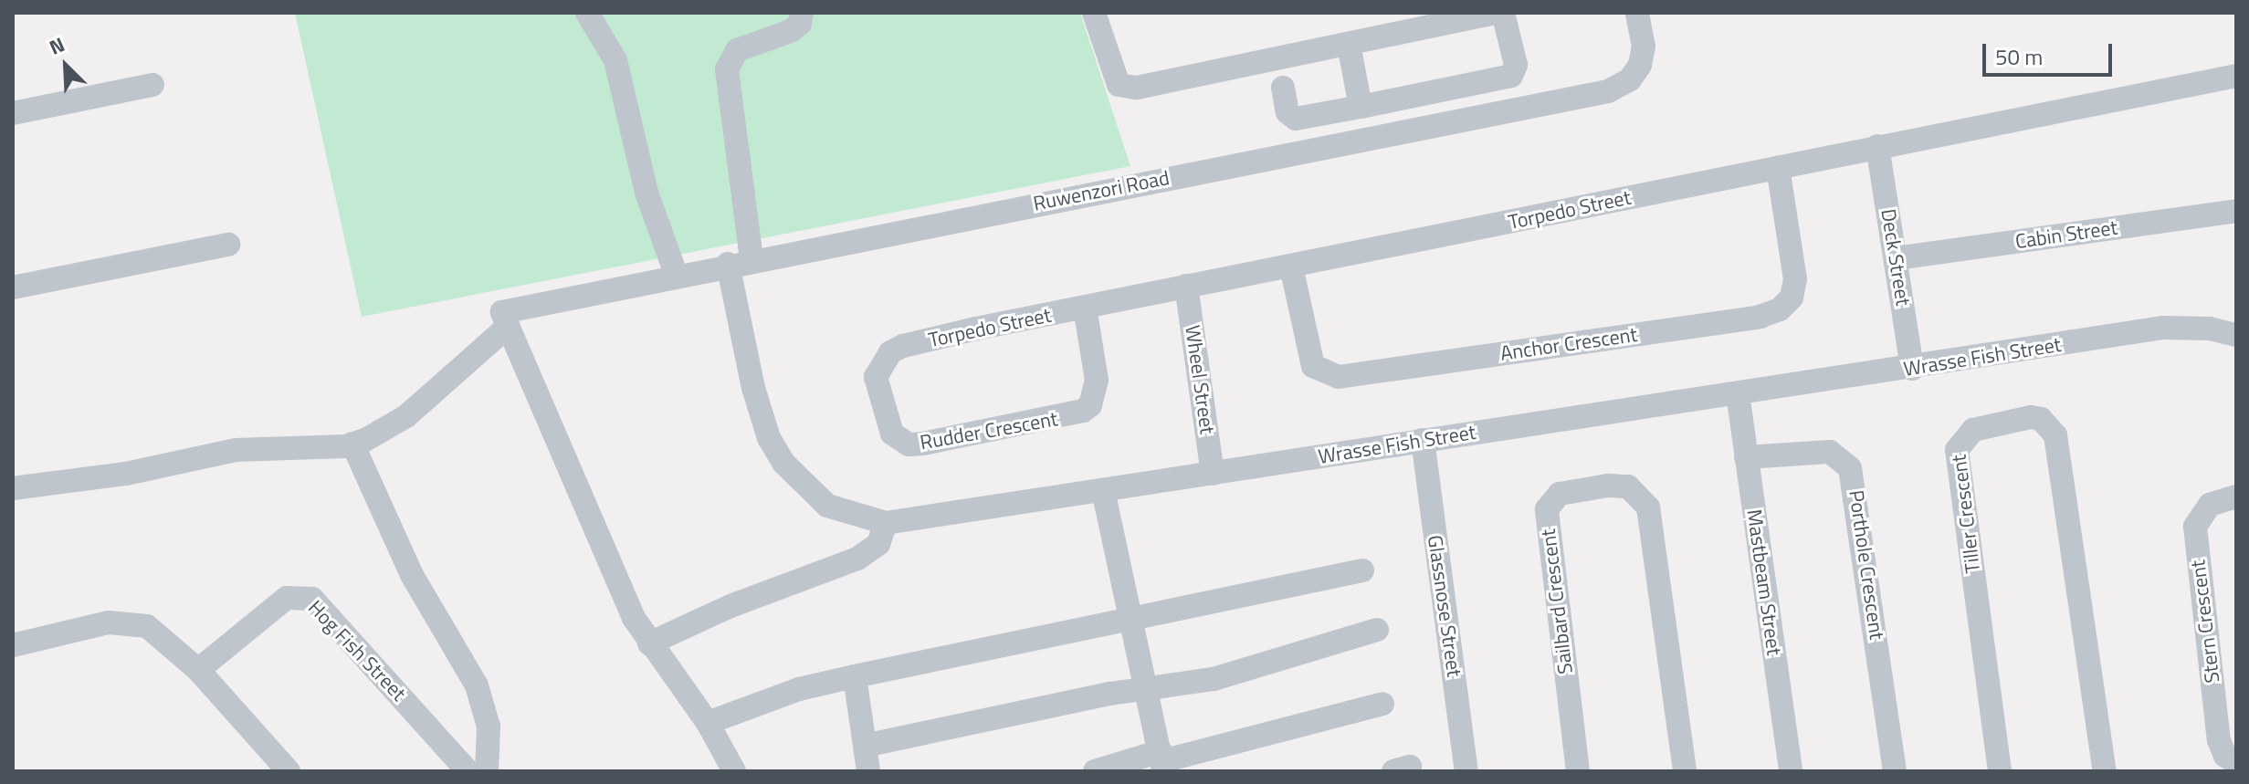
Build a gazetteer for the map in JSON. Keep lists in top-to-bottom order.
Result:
{
  "streets": {
    "street": [
      "Ruwenzori Road",
      "Torpedo Street",
      "Cabin Street",
      "Deck Street",
      "Anchor Crescent",
      "Wrasse Fish Street",
      "Wheel Street",
      "Rudder Crescent",
      "Tiller Crescent",
      "Porthole Crescent",
      "Mastbeam Street",
      "Sailbard Crescent",
      "Glassnose Street",
      "Stern Crescent",
      "Hog Fish Street"
    ]
  },
  "crossings": [
    ["Ruwenzori Road", "Wrasse Fish Street"],
    ["Torpedo Street", "Deck Street"],
    ["Torpedo Street", "Anchor Crescent"],
    ["Torpedo Street", "Wheel Street"],
    ["Torpedo Street", "Rudder Crescent"],
    ["Cabin Street", "Deck Street"],
    ["Deck Street", "Wrasse Fish Street"],
    ["Wrasse Fish Street", "Wheel Street"],
    ["Wrasse Fish Street", "Mastbeam Street"],
    ["Wrasse Fish Street", "Glassnose Street"],
    ["Porthole Crescent", "Mastbeam Street"]
  ],
  "scale_bar": "50 m",
  "north": "top left"
}
